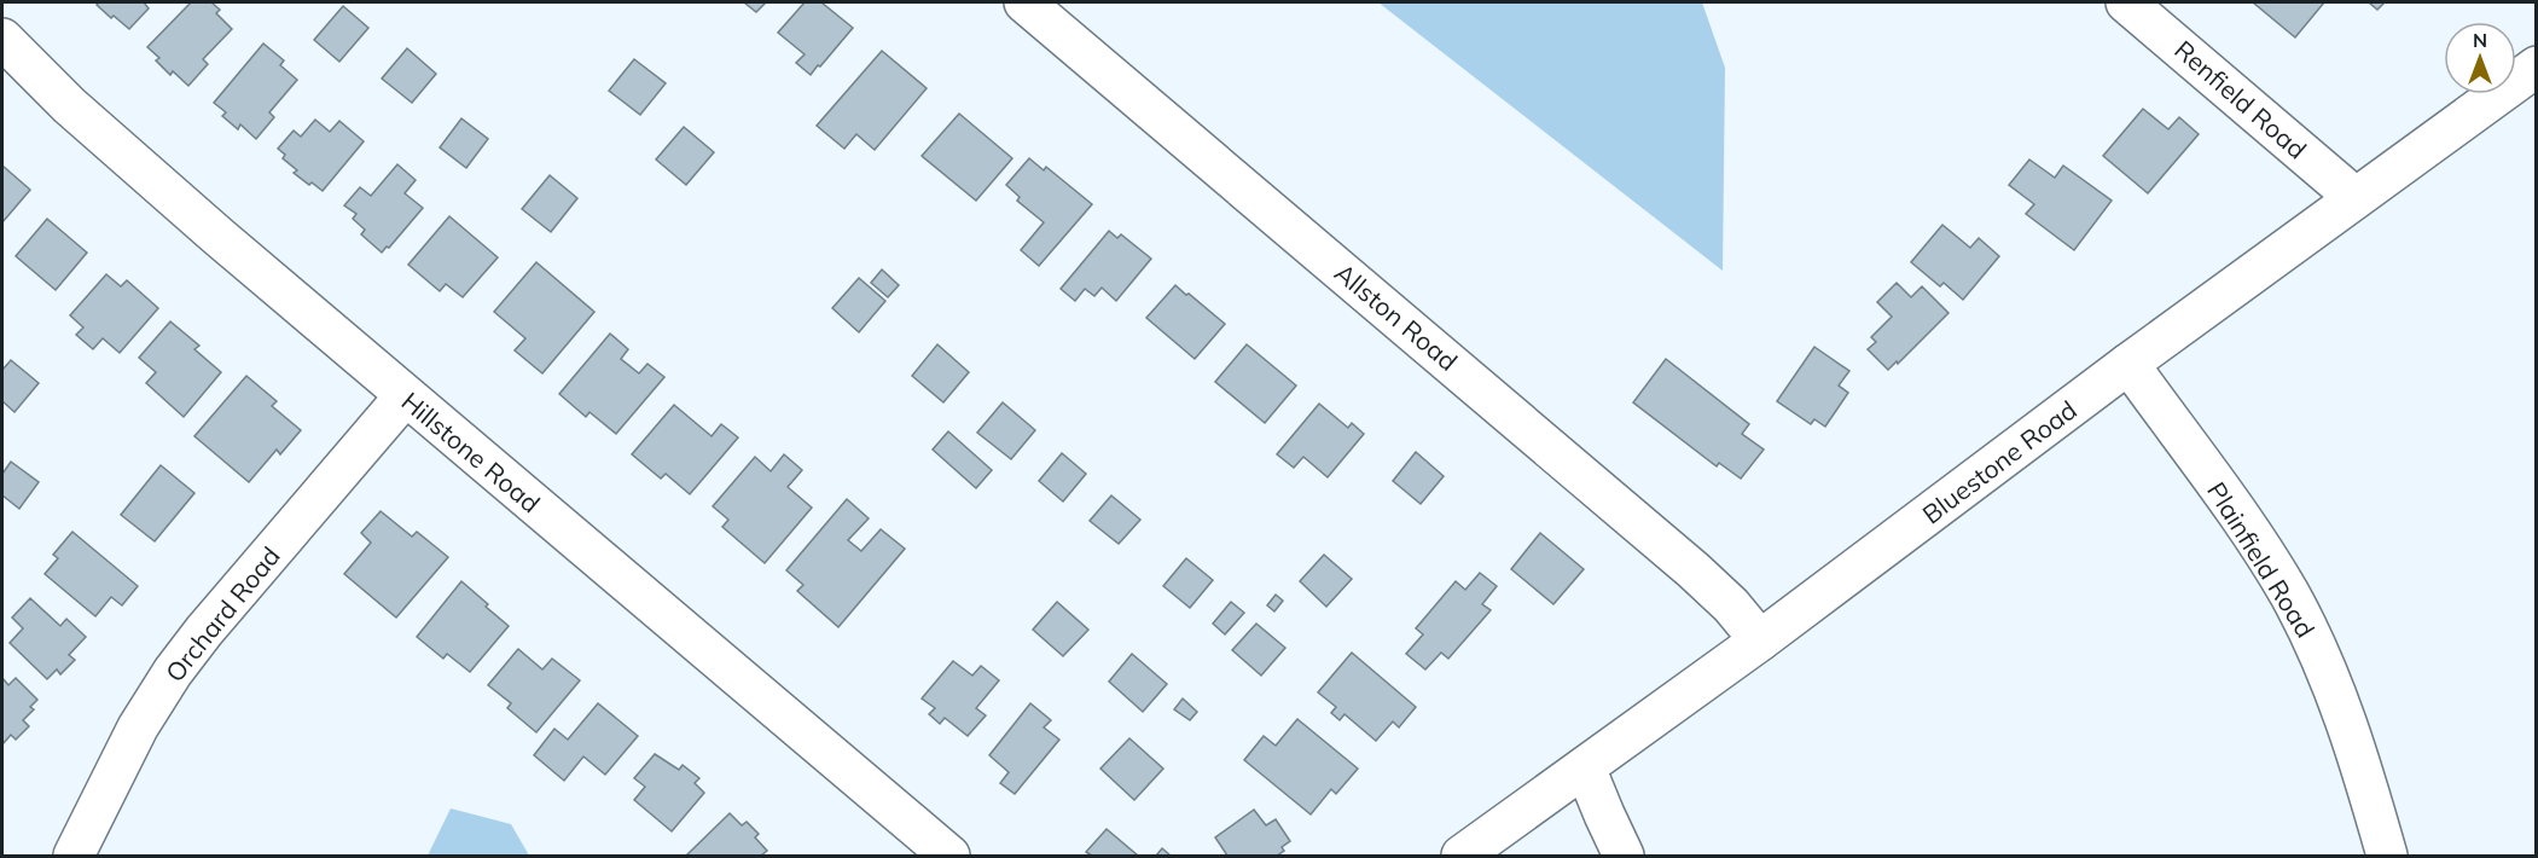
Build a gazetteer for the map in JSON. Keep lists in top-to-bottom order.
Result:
{
  "streets": {
    "street": [
      "Renfield Road",
      "Allston Road",
      "Hillstone Road",
      "Bluestone Road",
      "Plainfield Road",
      "Orchard Road"
    ]
  },
  "crossings": [
    ["Renfield Road", "Bluestone Road"],
    ["Allston Road", "Bluestone Road"],
    ["Hillstone Road", "Orchard Road"],
    ["Bluestone Road", "Plainfield Road"]
  ],
  "north": "top"
}
